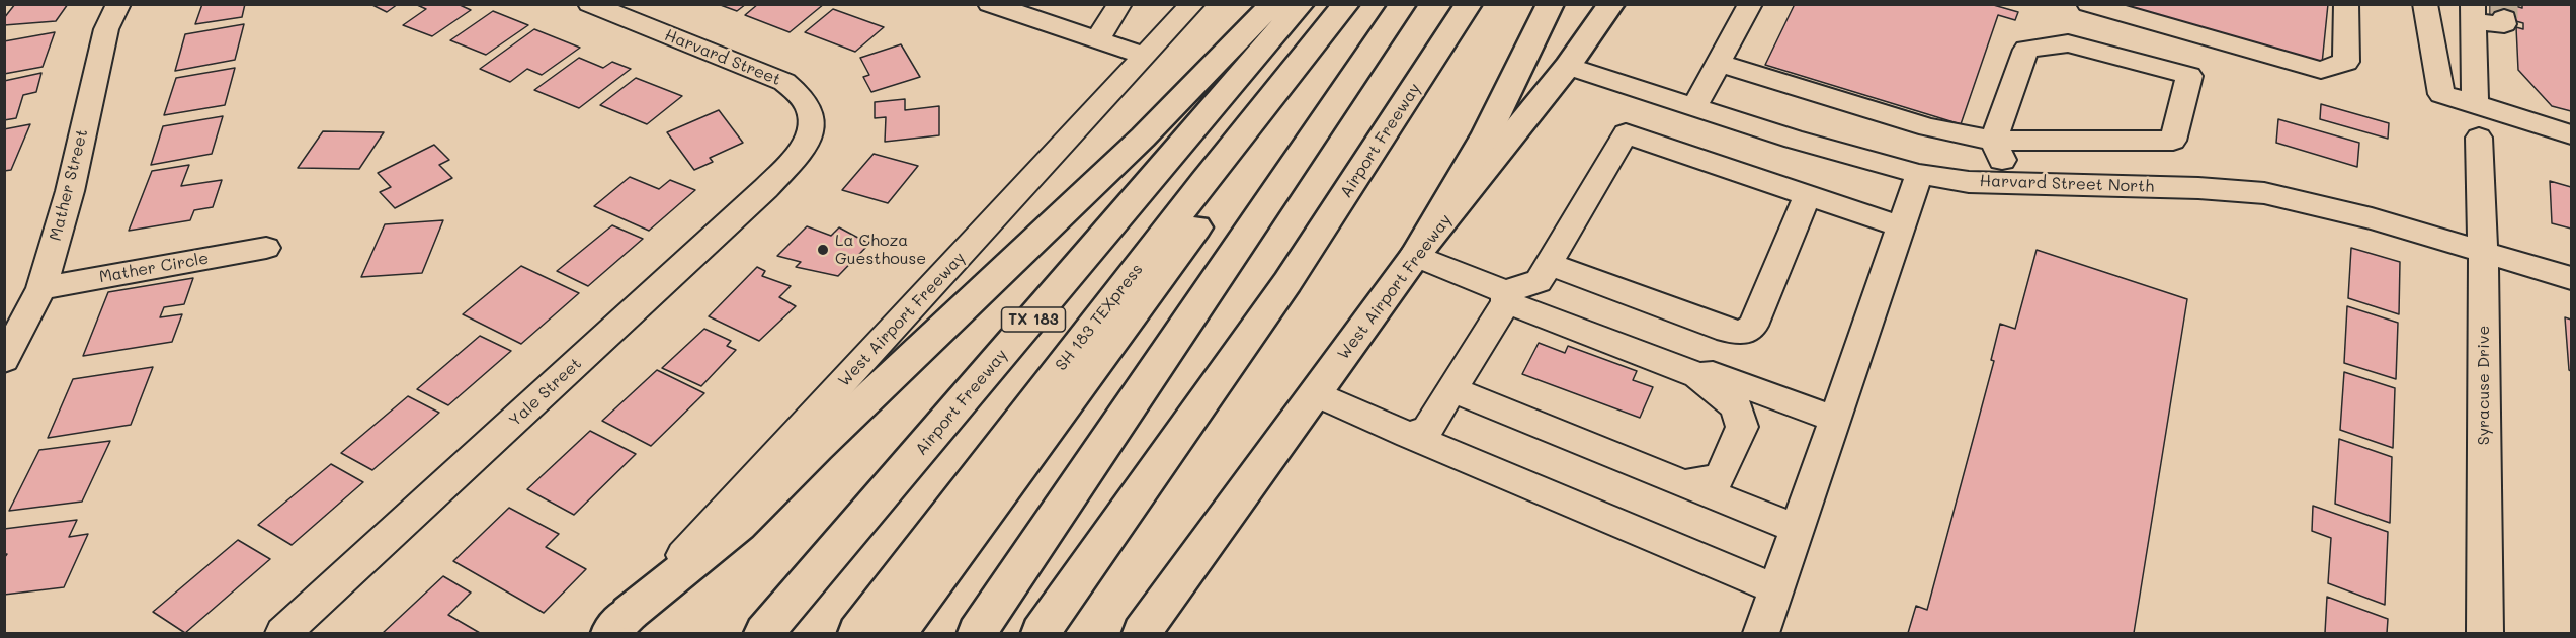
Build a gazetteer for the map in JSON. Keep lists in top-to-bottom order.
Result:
{
  "streets": {
    "main road": [
      "Airport Freeway",
      "West Airport Freeway",
      "SH 183 TEXpress",
      "TX 183"
    ],
    "street": [
      "Harvard Street",
      "Harvard Street North",
      "Mather Street",
      "Mather Circle",
      "Syracuse Drive",
      "Yale Street"
    ]
  },
  "crossings": [
    ["Harvard Street", "Yale Street"],
    ["Harvard Street North", "West Airport Freeway"],
    ["Harvard Street North", "Syracuse Drive"],
    ["Mather Street", "Mather Circle"]
  ],
  "places": ["La Choza Guesthouse"]
}
